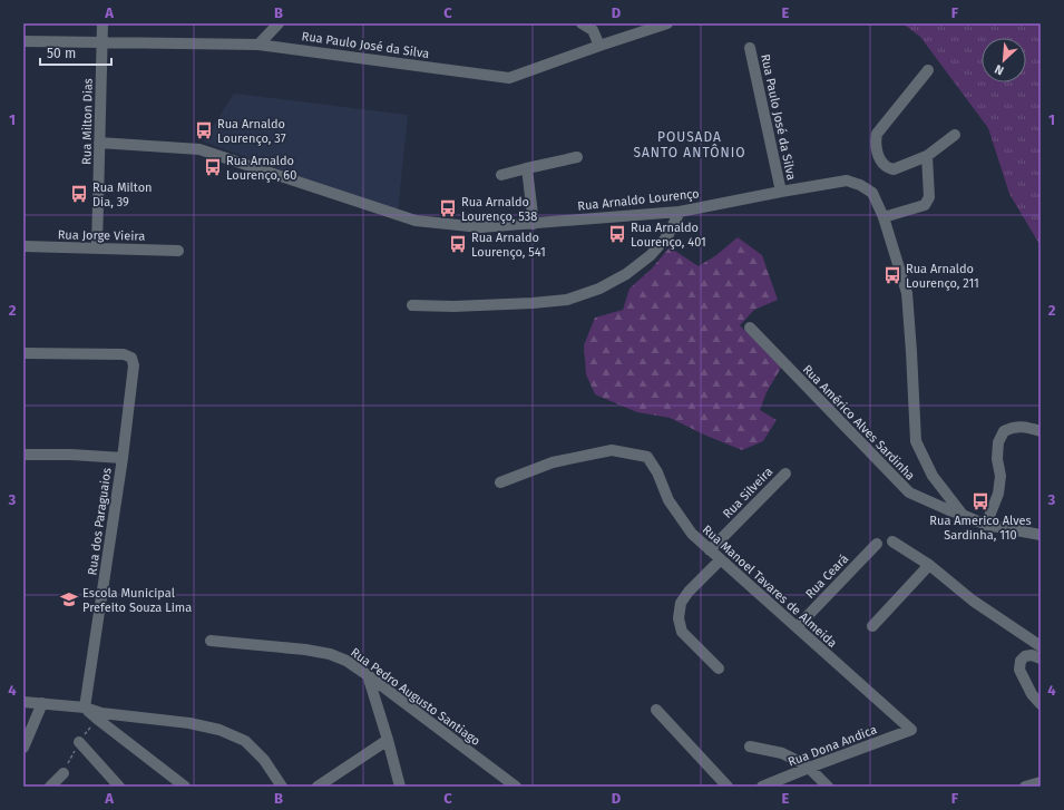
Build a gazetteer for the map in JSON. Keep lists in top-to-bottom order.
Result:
{
  "streets": {
    "street": [
      "Rua Paulo José da Silva",
      "Rua Milton Dias",
      "Rua Arnaldo Lourenço",
      "Rua Jorge Vieira",
      "Rua Américo Alves Sardinha",
      "Rua Silveira",
      "Rua dos Paraguaios",
      "Rua Ceará",
      "Rua Manoel Tavares de Almeida",
      "Rua Pedro Augusto Santiago",
      "Rua Dona Andica"
    ]
  },
  "crossings": [
    ["Rua Paulo José da Silva", "Rua Milton Dias"],
    ["Rua Paulo José da Silva", "Rua Arnaldo Lourenço"],
    ["Rua Milton Dias", "Rua Arnaldo Lourenço"],
    ["Rua Milton Dias", "Rua Jorge Vieira"],
    ["Rua Arnaldo Lourenço", "Rua Américo Alves Sardinha"],
    ["Rua Silveira", "Rua Manoel Tavares de Almeida"],
    ["Rua Ceará", "Rua Manoel Tavares de Almeida"],
    ["Rua Manoel Tavares de Almeida", "Rua Dona Andica"]
  ],
  "districts": ["POUSADA SANTO ANTÔNIO"],
  "places": {
    "bus stop": [
      "Rua Arnaldo Lourenço, 37",
      "Rua Arnaldo Lourenço, 60",
      "Rua Milton Dia, 39",
      "Rua Arnaldo Lourenço, 538",
      "Rua Arnaldo Lourenço, 401",
      "Rua Arnaldo Lourenço, 541",
      "Rua Arnaldo Lourenço, 211",
      "Rua Americo Alves Sardinha, 110"
    ],
    "school or university": ["Escola Municipal Prefeito Souza Lima"]
  },
  "scale_bar": "50 m",
  "north": "bottom left",
  "grid": {
    "columns": [
      "A",
      "B",
      "C",
      "D",
      "E",
      "F"
    ],
    "rows": [
      "1",
      "2",
      "3",
      "4"
    ]
  }
}
